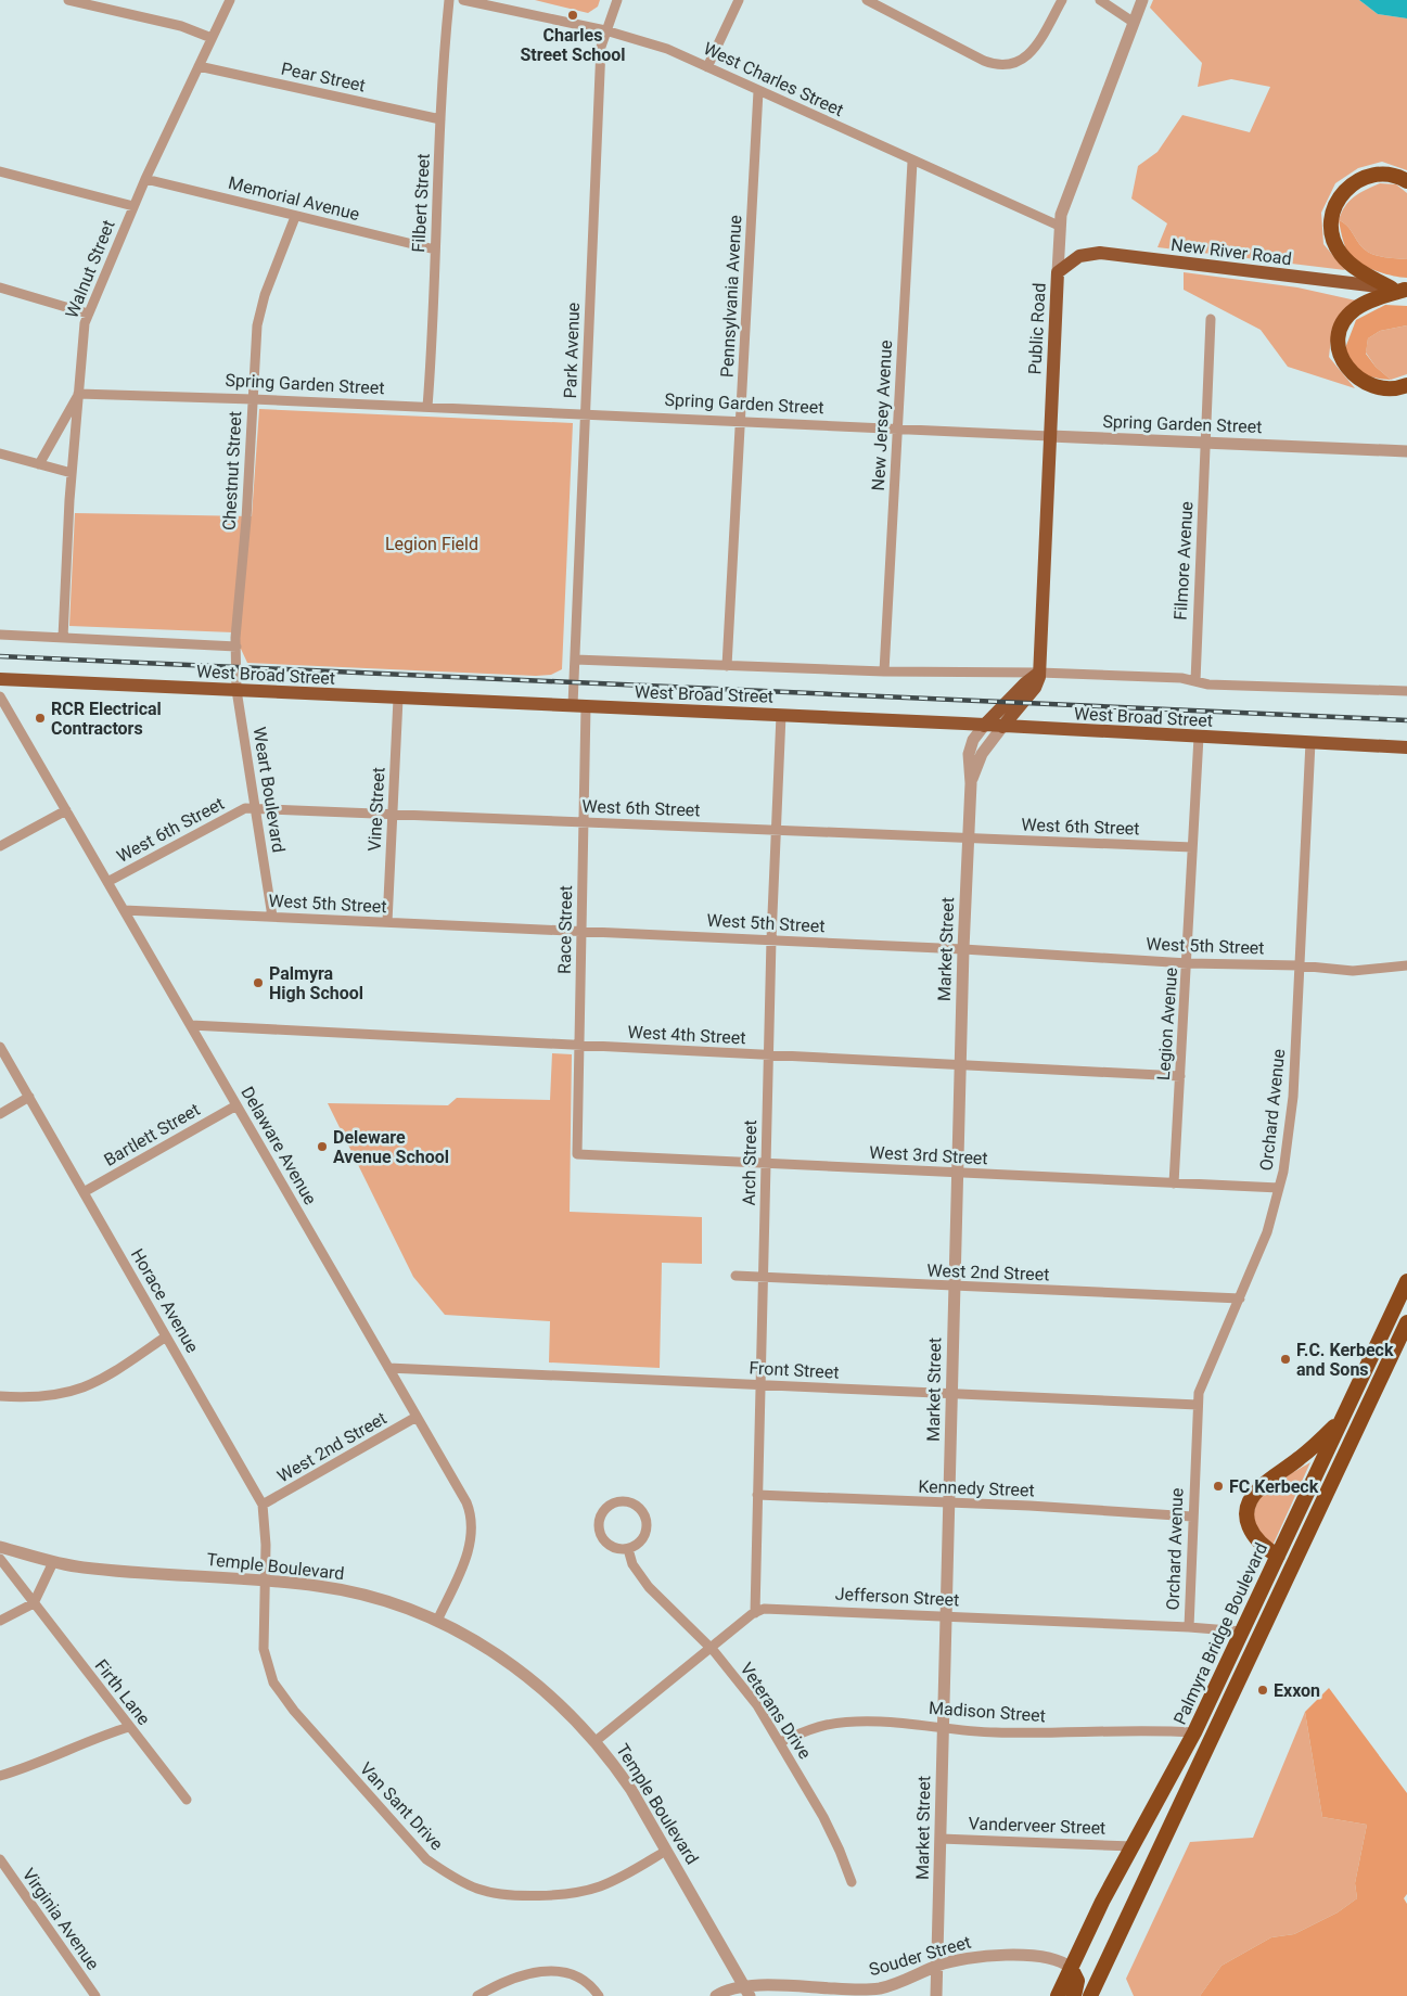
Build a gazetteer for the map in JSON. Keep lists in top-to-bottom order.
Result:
{
  "streets": {
    "highway": ["Palmyra Bridge Boulevard"],
    "main road": ["New River Road", "Public Road", "West Broad Street"],
    "street": [
      "Pear Street",
      "West Charles Street",
      "Memorial Avenue",
      "Filbert Street",
      "Walnut Street",
      "Pennsylvania Avenue",
      "Park Avenue",
      "Spring Garden Street",
      "New Jersey Avenue",
      "Chestnut Street",
      "Filmore Avenue",
      "Weart Boulevard",
      "West 6th Street",
      "Vine Street",
      "West 5th Street",
      "Race Street",
      "Market Street",
      "Legion Avenue",
      "West 4th Street",
      "Orchard Avenue",
      "Bartlett Street",
      "Delaware Avenue",
      "West 3rd Street",
      "Arch Street",
      "West 2nd Street",
      "Horace Avenue",
      "Front Street",
      "Kennedy Street",
      "Temple Boulevard",
      "Jefferson Street",
      "Firth Lane",
      "Veterans Drive",
      "Madison Street",
      "Van Sant Drive",
      "Vanderveer Street",
      "Virginia Avenue",
      "Souder Street"
    ]
  },
  "crossings": [
    ["Pear Street", "Filbert Street"],
    ["Pear Street", "Walnut Street"],
    ["West Charles Street", "Pennsylvania Avenue"],
    ["West Charles Street", "Public Road"],
    ["West Charles Street", "Park Avenue"],
    ["West Charles Street", "New Jersey Avenue"],
    ["Memorial Avenue", "Filbert Street"],
    ["Memorial Avenue", "Walnut Street"],
    ["Memorial Avenue", "Chestnut Street"],
    ["Filbert Street", "Spring Garden Street"],
    ["New River Road", "Public Road"],
    ["Walnut Street", "Spring Garden Street"],
    ["Walnut Street", "West Broad Street"],
    ["Pennsylvania Avenue", "Spring Garden Street"],
    ["Pennsylvania Avenue", "West Broad Street"],
    ["Public Road", "Spring Garden Street"],
    ["Public Road", "West Broad Street"],
    ["Public Road", "Market Street"],
    ["Park Avenue", "Spring Garden Street"],
    ["Park Avenue", "West Broad Street"],
    ["Park Avenue", "Race Street"],
    ["Spring Garden Street", "New Jersey Avenue"],
    ["Spring Garden Street", "Chestnut Street"],
    ["Spring Garden Street", "Filmore Avenue"],
    ["New Jersey Avenue", "West Broad Street"],
    ["Chestnut Street", "West Broad Street"],
    ["Chestnut Street", "Weart Boulevard"],
    ["Filmore Avenue", "West Broad Street"],
    ["West Broad Street", "Weart Boulevard"],
    ["West Broad Street", "Vine Street"],
    ["West Broad Street", "Race Street"],
    ["West Broad Street", "Market Street"],
    ["West Broad Street", "Legion Avenue"],
    ["West Broad Street", "Orchard Avenue"],
    ["West Broad Street", "Arch Street"],
    ["Weart Boulevard", "West 6th Street"],
    ["Weart Boulevard", "West 5th Street"],
    ["West 6th Street", "Vine Street"],
    ["West 6th Street", "Race Street"],
    ["West 6th Street", "Market Street"],
    ["West 6th Street", "Legion Avenue"],
    ["West 6th Street", "Delaware Avenue"],
    ["West 6th Street", "Arch Street"],
    ["Vine Street", "West 5th Street"],
    ["West 5th Street", "Race Street"],
    ["West 5th Street", "Market Street"],
    ["West 5th Street", "Legion Avenue"],
    ["West 5th Street", "Orchard Avenue"],
    ["West 5th Street", "Delaware Avenue"],
    ["West 5th Street", "Arch Street"],
    ["Race Street", "West 4th Street"],
    ["Race Street", "West 3rd Street"],
    ["Market Street", "West 4th Street"],
    ["Market Street", "West 3rd Street"],
    ["Market Street", "West 2nd Street"],
    ["Market Street", "Front Street"],
    ["Market Street", "Kennedy Street"],
    ["Market Street", "Jefferson Street"],
    ["Market Street", "Madison Street"],
    ["Market Street", "Vanderveer Street"],
    ["Market Street", "Souder Street"],
    ["Legion Avenue", "West 4th Street"],
    ["Legion Avenue", "West 3rd Street"],
    ["West 4th Street", "Delaware Avenue"],
    ["West 4th Street", "Arch Street"],
    ["Orchard Avenue", "West 3rd Street"],
    ["Orchard Avenue", "West 2nd Street"],
    ["Orchard Avenue", "Front Street"],
    ["Orchard Avenue", "Kennedy Street"],
    ["Orchard Avenue", "Jefferson Street"],
    ["Bartlett Street", "Delaware Avenue"],
    ["Bartlett Street", "Horace Avenue"],
    ["Delaware Avenue", "West 2nd Street"],
    ["Delaware Avenue", "Front Street"],
    ["Delaware Avenue", "Temple Boulevard"],
    ["West 3rd Street", "Arch Street"],
    ["Arch Street", "West 2nd Street"],
    ["Arch Street", "Front Street"],
    ["Arch Street", "Kennedy Street"],
    ["Arch Street", "Jefferson Street"],
    ["West 2nd Street", "Horace Avenue"],
    ["Horace Avenue", "Temple Boulevard"],
    ["Horace Avenue", "Van Sant Drive"],
    ["Temple Boulevard", "Jefferson Street"],
    ["Temple Boulevard", "Van Sant Drive"],
    ["Temple Boulevard", "Souder Street"],
    ["Jefferson Street", "Palmyra Bridge Boulevard"],
    ["Jefferson Street", "Veterans Drive"],
    ["Palmyra Bridge Boulevard", "Madison Street"],
    ["Palmyra Bridge Boulevard", "Vanderveer Street"],
    ["Palmyra Bridge Boulevard", "Souder Street"],
    ["Veterans Drive", "Madison Street"]
  ],
  "parks": ["Legion Field"],
  "places": [
    "Charles Street School",
    "RCR Electrical Contractors",
    "Palmyra High School",
    "Deleware Avenue School",
    "F.C. Kerbeck and Sons",
    "FC Kerbeck",
    "Exxon"
  ]
}
